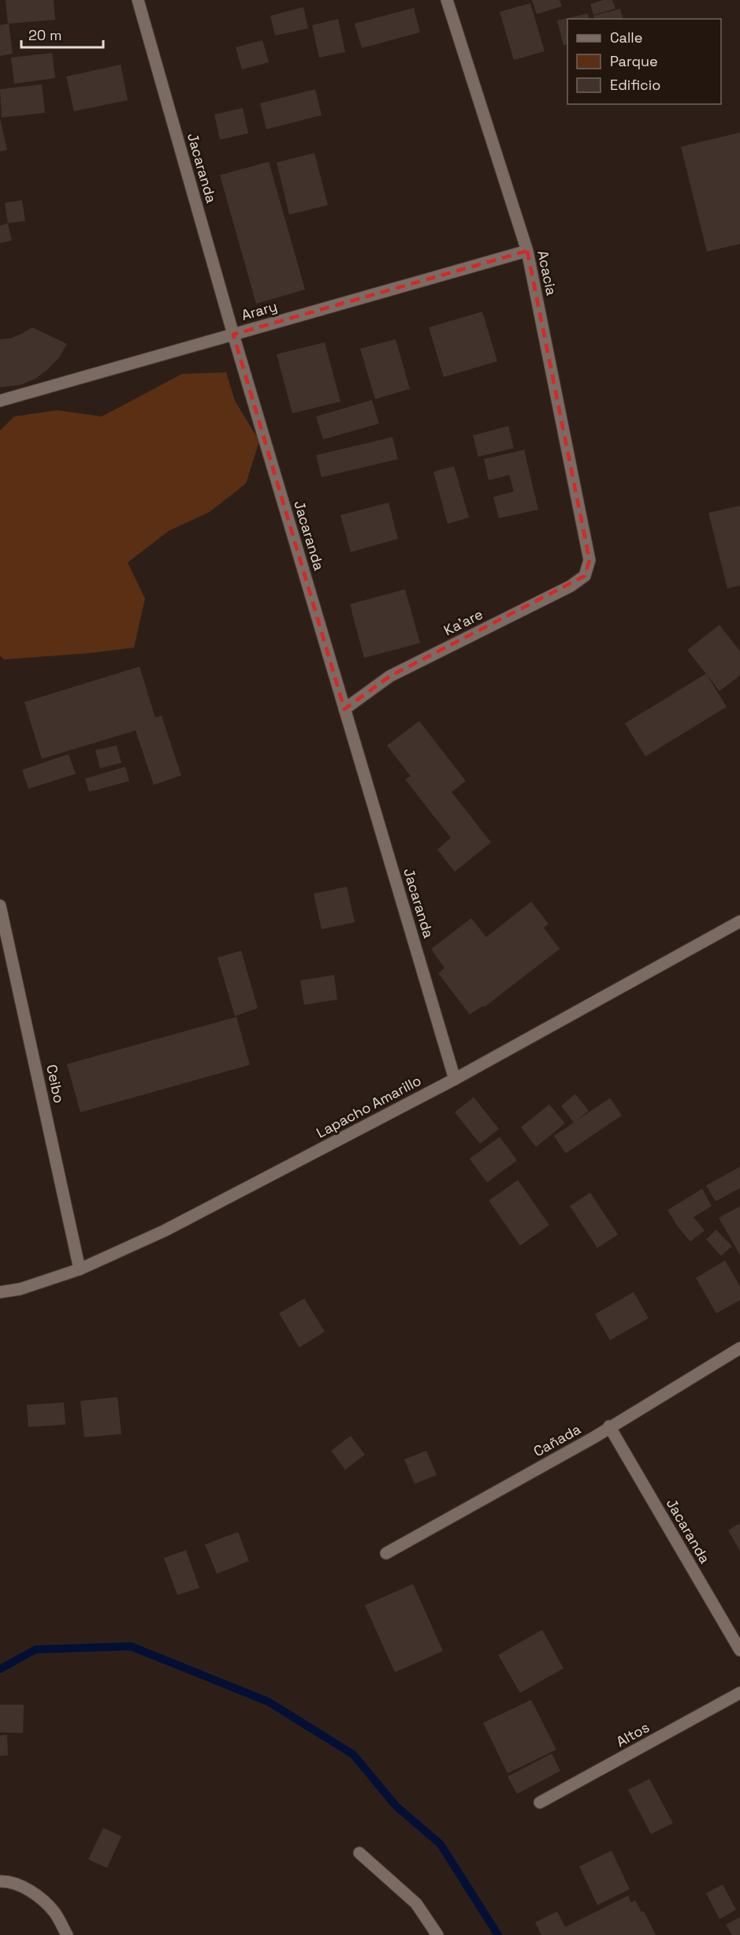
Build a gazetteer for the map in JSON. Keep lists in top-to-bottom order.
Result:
{
  "streets": {
    "street": [
      "Jacaranda",
      "Acacia",
      "Arary",
      "Ka'are",
      "Ceibo",
      "Lapacho Amarillo",
      "Cañada",
      "Altos"
    ]
  },
  "crossings": [
    ["Jacaranda", "Arary"],
    ["Jacaranda", "Ka'are"],
    ["Jacaranda", "Lapacho Amarillo"],
    ["Jacaranda", "Cañada"],
    ["Acacia", "Arary"],
    ["Acacia", "Ka'are"],
    ["Ceibo", "Lapacho Amarillo"]
  ],
  "legend": ["Calle", "Parque", "Edificio"],
  "scale_bar": "20 m"
}
